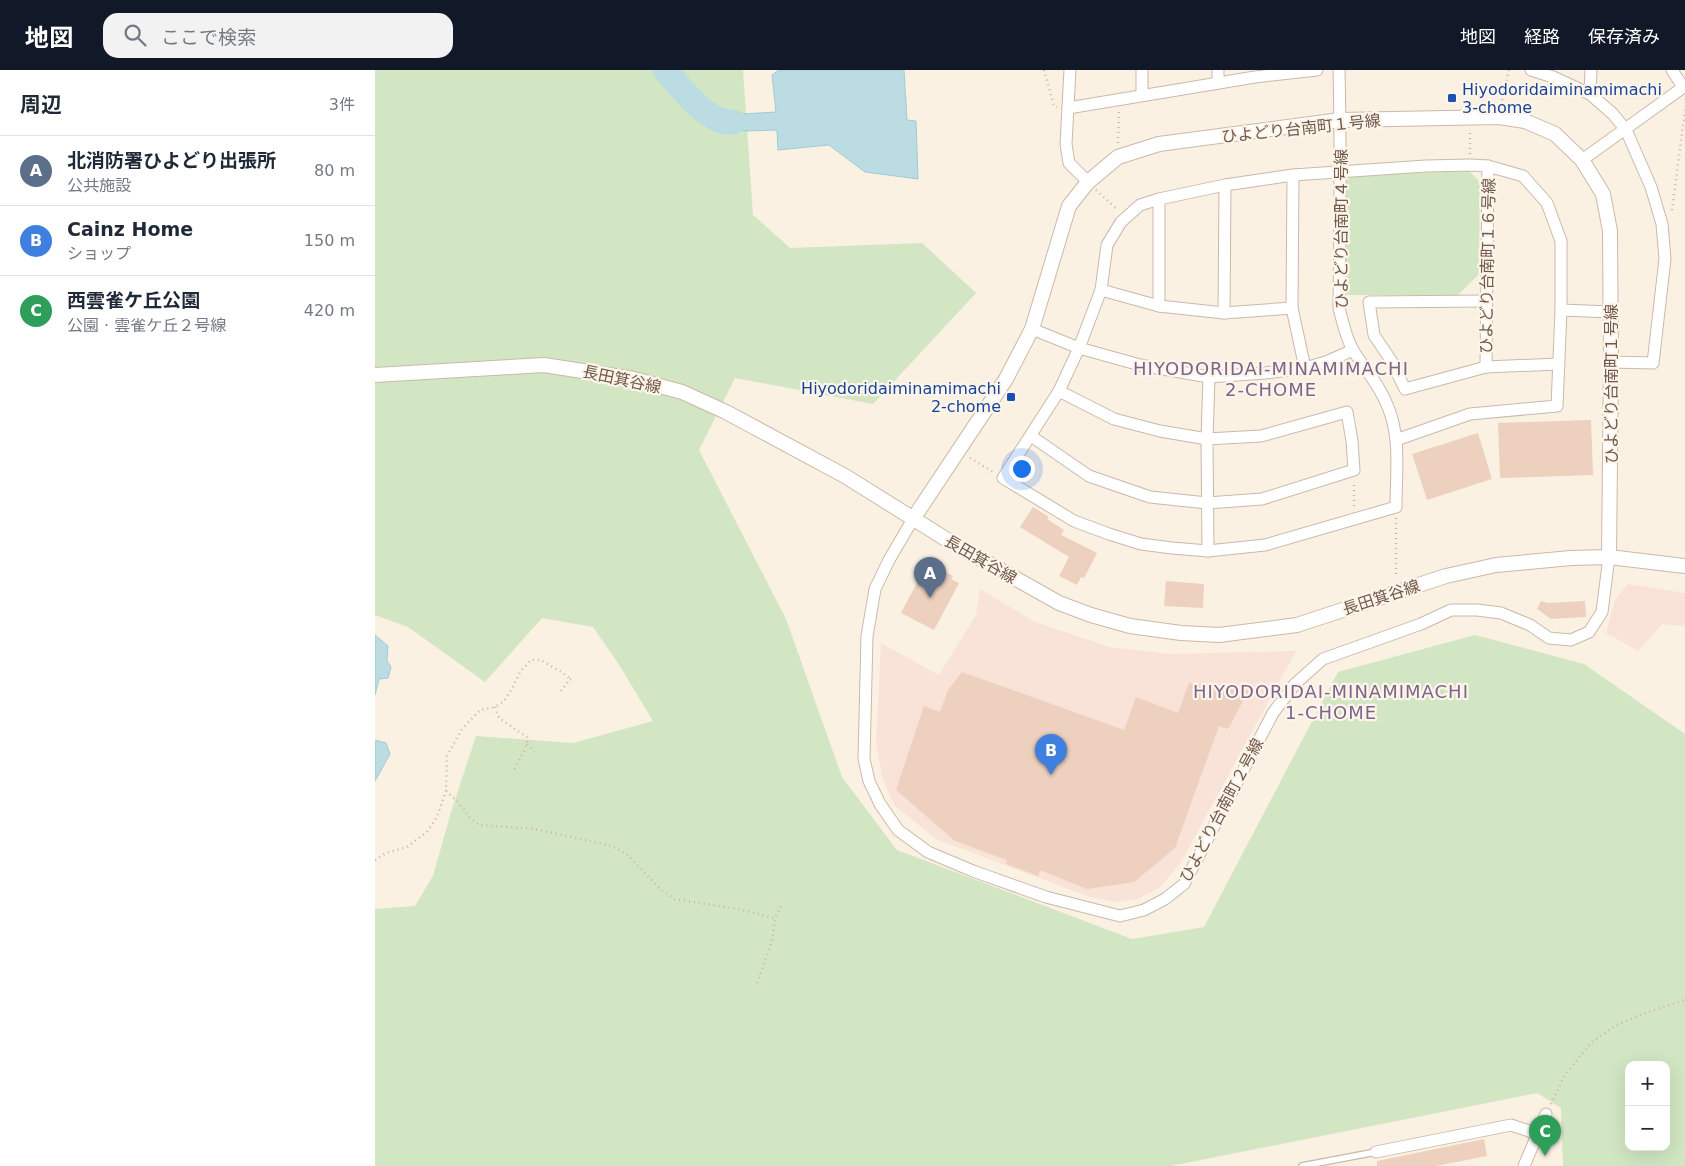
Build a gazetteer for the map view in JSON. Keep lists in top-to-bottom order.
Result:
{
  "streets": {
    "street": [
      "ひよどり台南町１号線",
      "ひよどり台南町４号線",
      "ひよどり台南町１６号線",
      "長田箕谷線",
      "ひよどり台南町２号線"
    ]
  },
  "crossings": [
    ["ひよどり台南町１号線", "ひよどり台南町４号線"],
    ["ひよどり台南町１号線", "長田箕谷線"],
    ["ひよどり台南町１号線", "ひよどり台南町２号線"],
    ["長田箕谷線", "ひよどり台南町２号線"]
  ],
  "districts": ["HIYODORIDAI-MINAMIMACHI 2-CHOME", "HIYODORIDAI-MINAMIMACHI 1-CHOME"],
  "places": {
    "transit": ["Hiyodoridaiminamimachi 3-chome", "Hiyodoridaiminamimachi 2-chome"]
  },
  "page": {
    "header": "地図",
    "search": "ここで検索",
    "nav": ["地図", "経路", "保存済み"],
    "heading": ["周辺", "3件"],
    "list": [
      {
        "mark": "A",
        "name": "北消防署ひよどり出張所",
        "note": "公共施設",
        "value": "80 m"
      },
      {
        "mark": "B",
        "name": "Cainz Home",
        "note": "ショップ",
        "value": "150 m"
      },
      {
        "mark": "C",
        "name": "西雲雀ケ丘公園",
        "note": "公園 · 雲雀ケ丘２号線",
        "value": "420 m"
      }
    ],
    "pins": ["A", "B", "C"],
    "map_buttons": ["+", "−"]
  }
}
